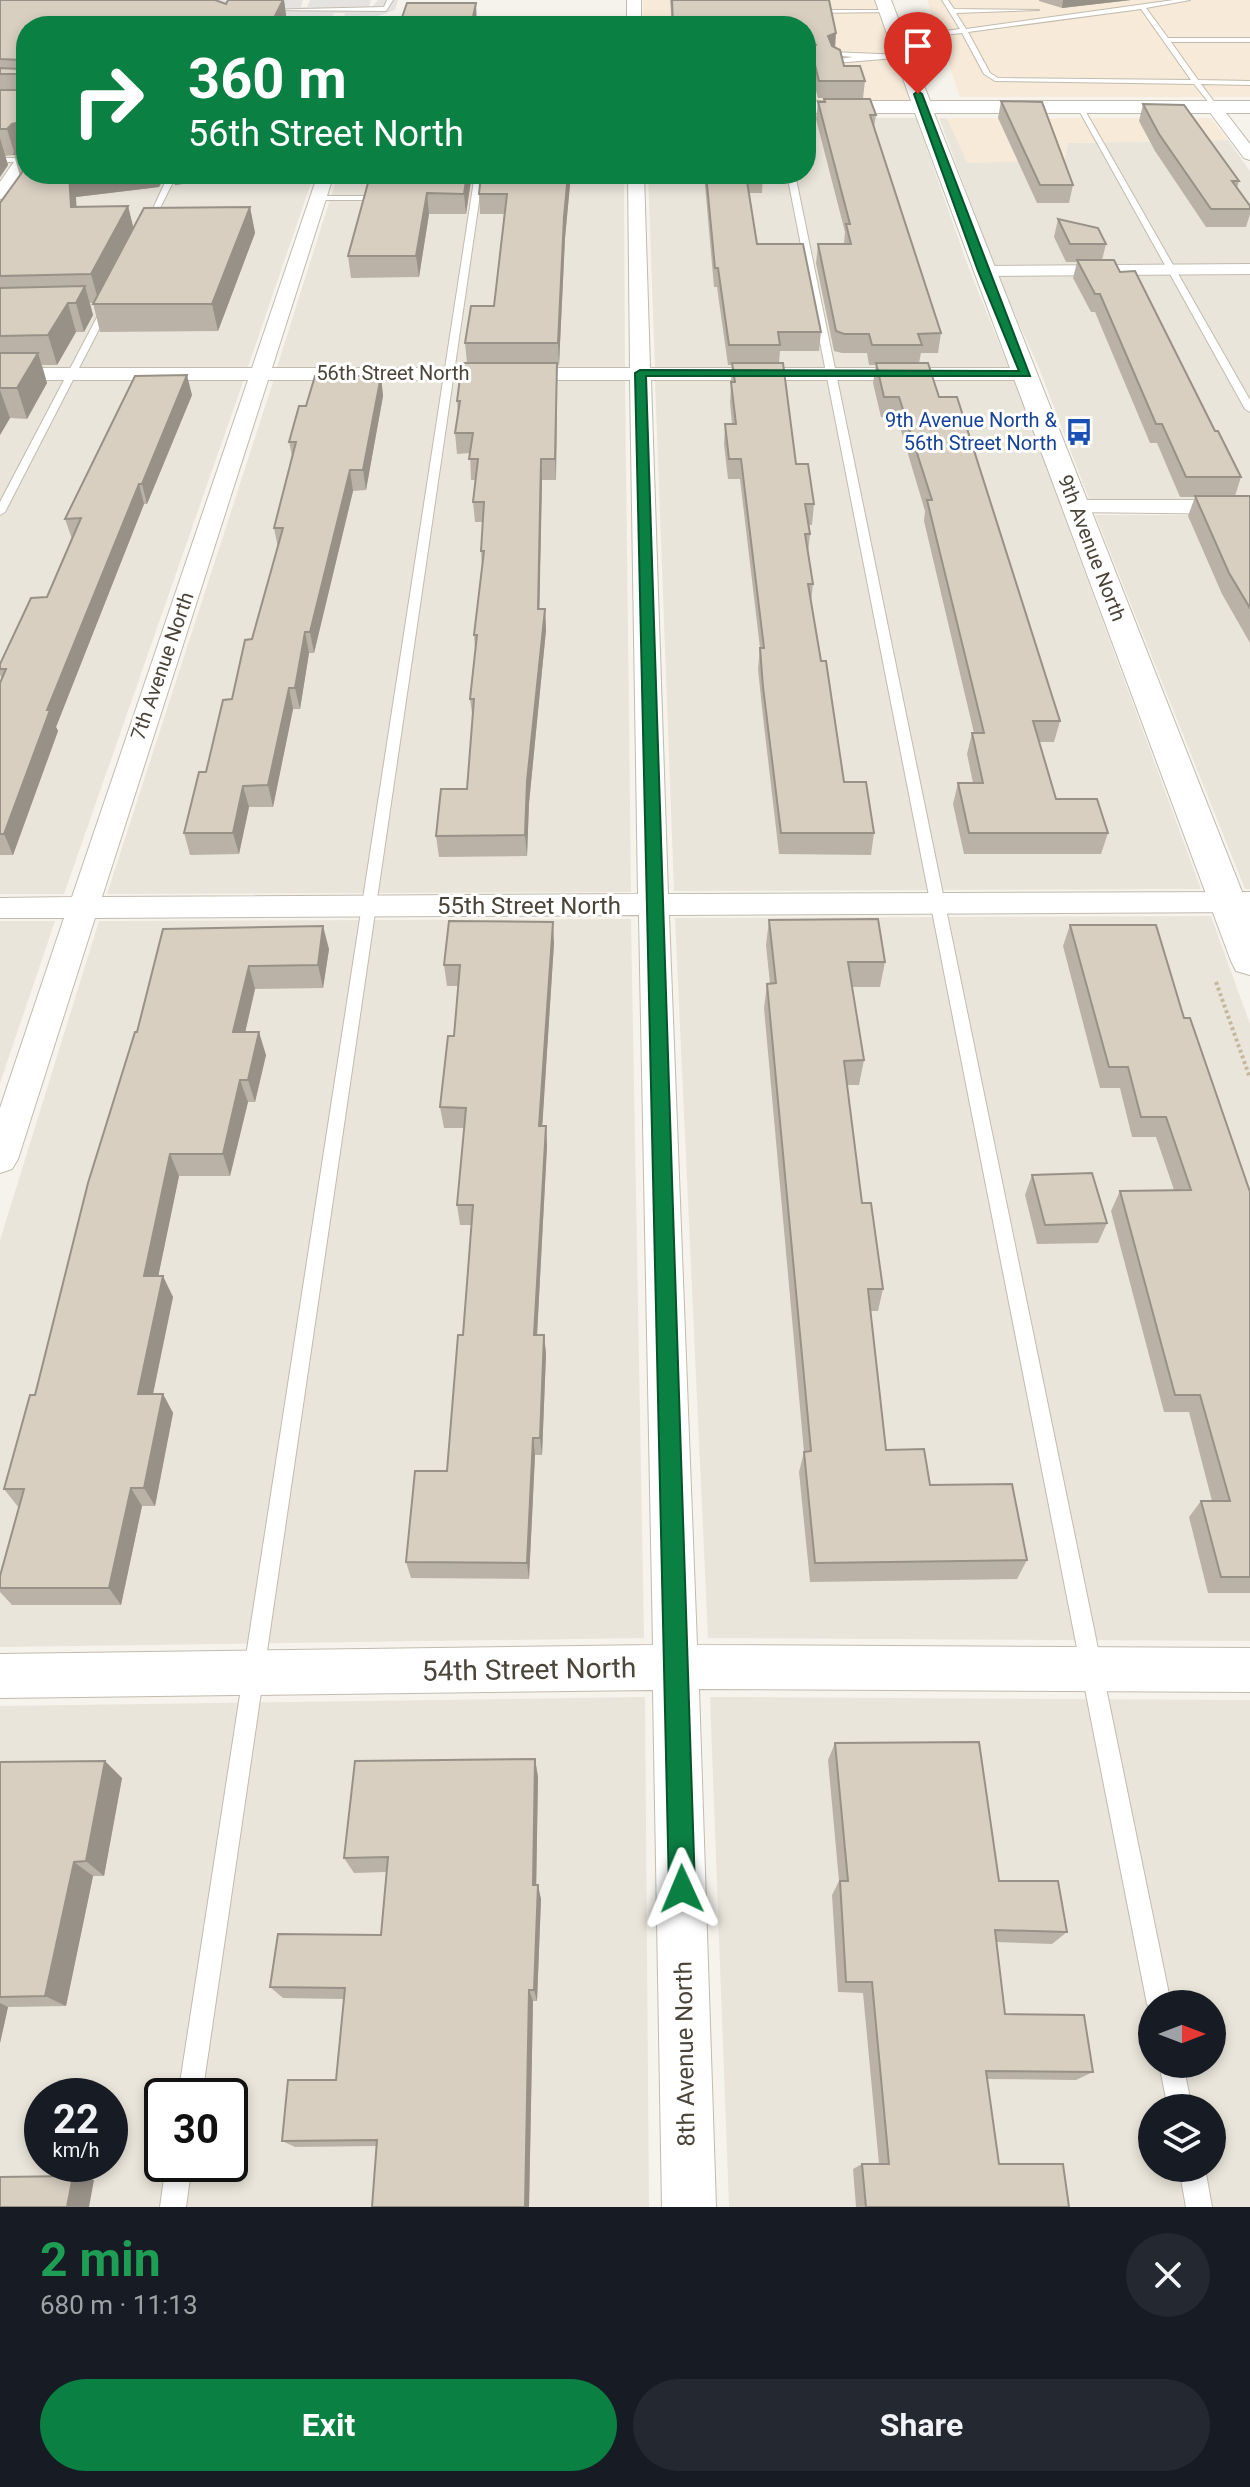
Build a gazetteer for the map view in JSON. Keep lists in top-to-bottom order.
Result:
{
  "streets": {
    "street": [
      "56th Street North",
      "9th Avenue North",
      "7th Avenue North",
      "55th Street North",
      "54th Street North",
      "8th Avenue North"
    ]
  },
  "crossings": [
    ["56th Street North", "9th Avenue North"],
    ["56th Street North", "7th Avenue North"],
    ["56th Street North", "8th Avenue North"],
    ["9th Avenue North", "55th Street North"],
    ["7th Avenue North", "55th Street North"],
    ["55th Street North", "8th Avenue North"],
    ["54th Street North", "8th Avenue North"]
  ],
  "places": {
    "bus stop": ["9th Avenue North & 56th Street North"]
  },
  "north": "right",
  "page": {
    "turn": ["360 m", "56th Street North"],
    "speed": "22 km/h",
    "limit": "30",
    "heading": ["2 min", "680 m · 11:13"],
    "buttons": ["Exit", "Share"]
  }
}
